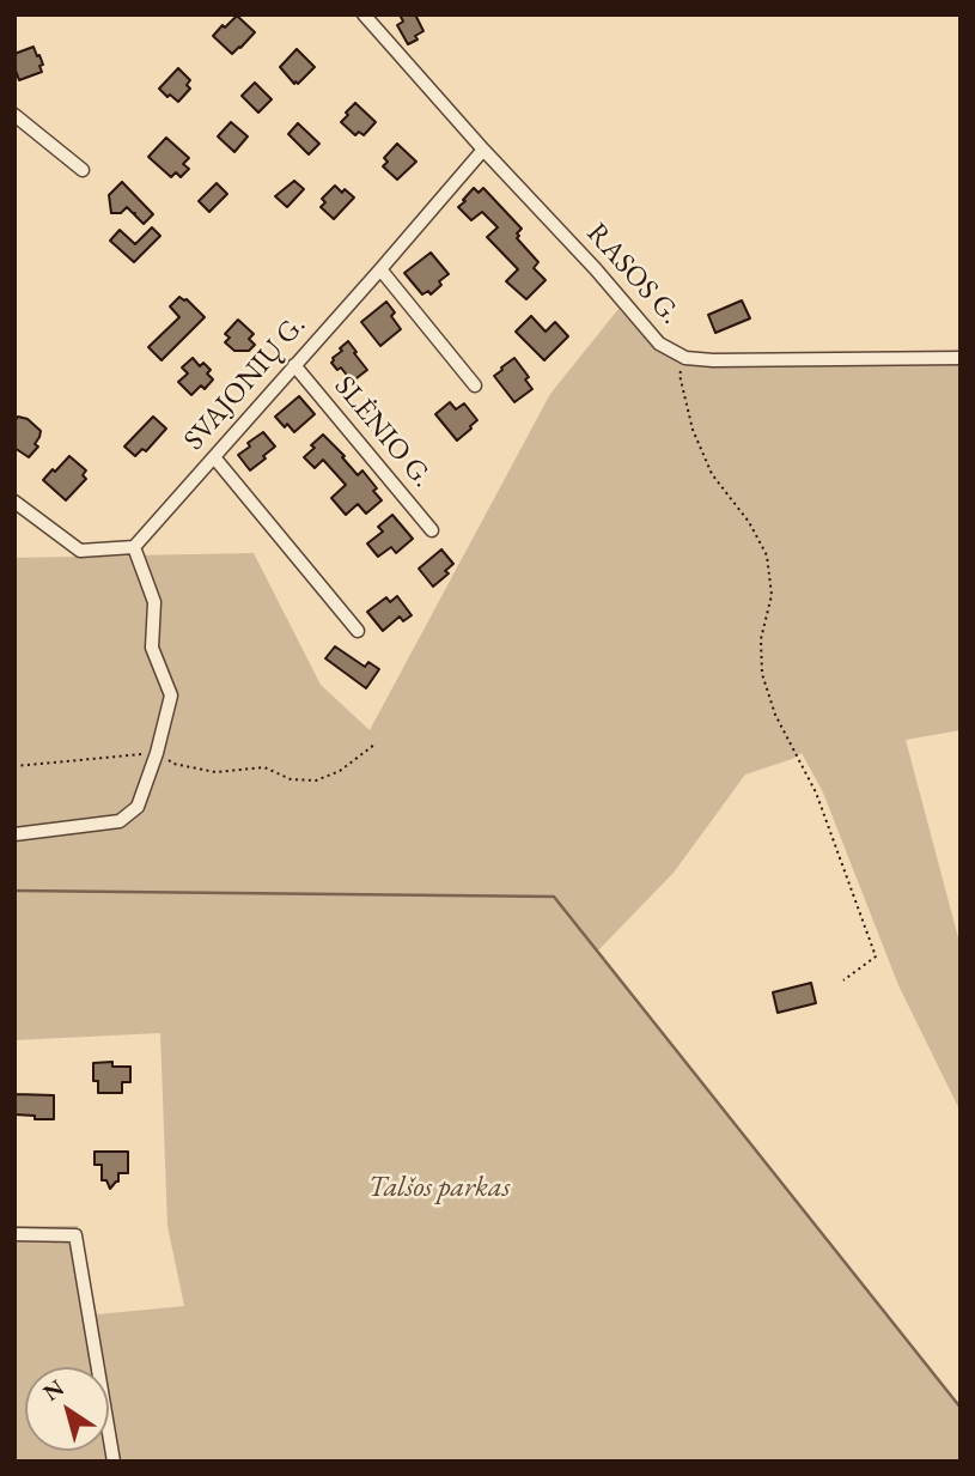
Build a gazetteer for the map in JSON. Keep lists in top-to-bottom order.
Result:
{
  "streets": {
    "street": ["RASOS G.", "SVAJONIŲ G.", "SLĖNIO G."]
  },
  "crossings": [
    ["RASOS G.", "SVAJONIŲ G."],
    ["SVAJONIŲ G.", "SLĖNIO G."]
  ],
  "parks": ["Talšos parkas"],
  "north": "top left"
}
